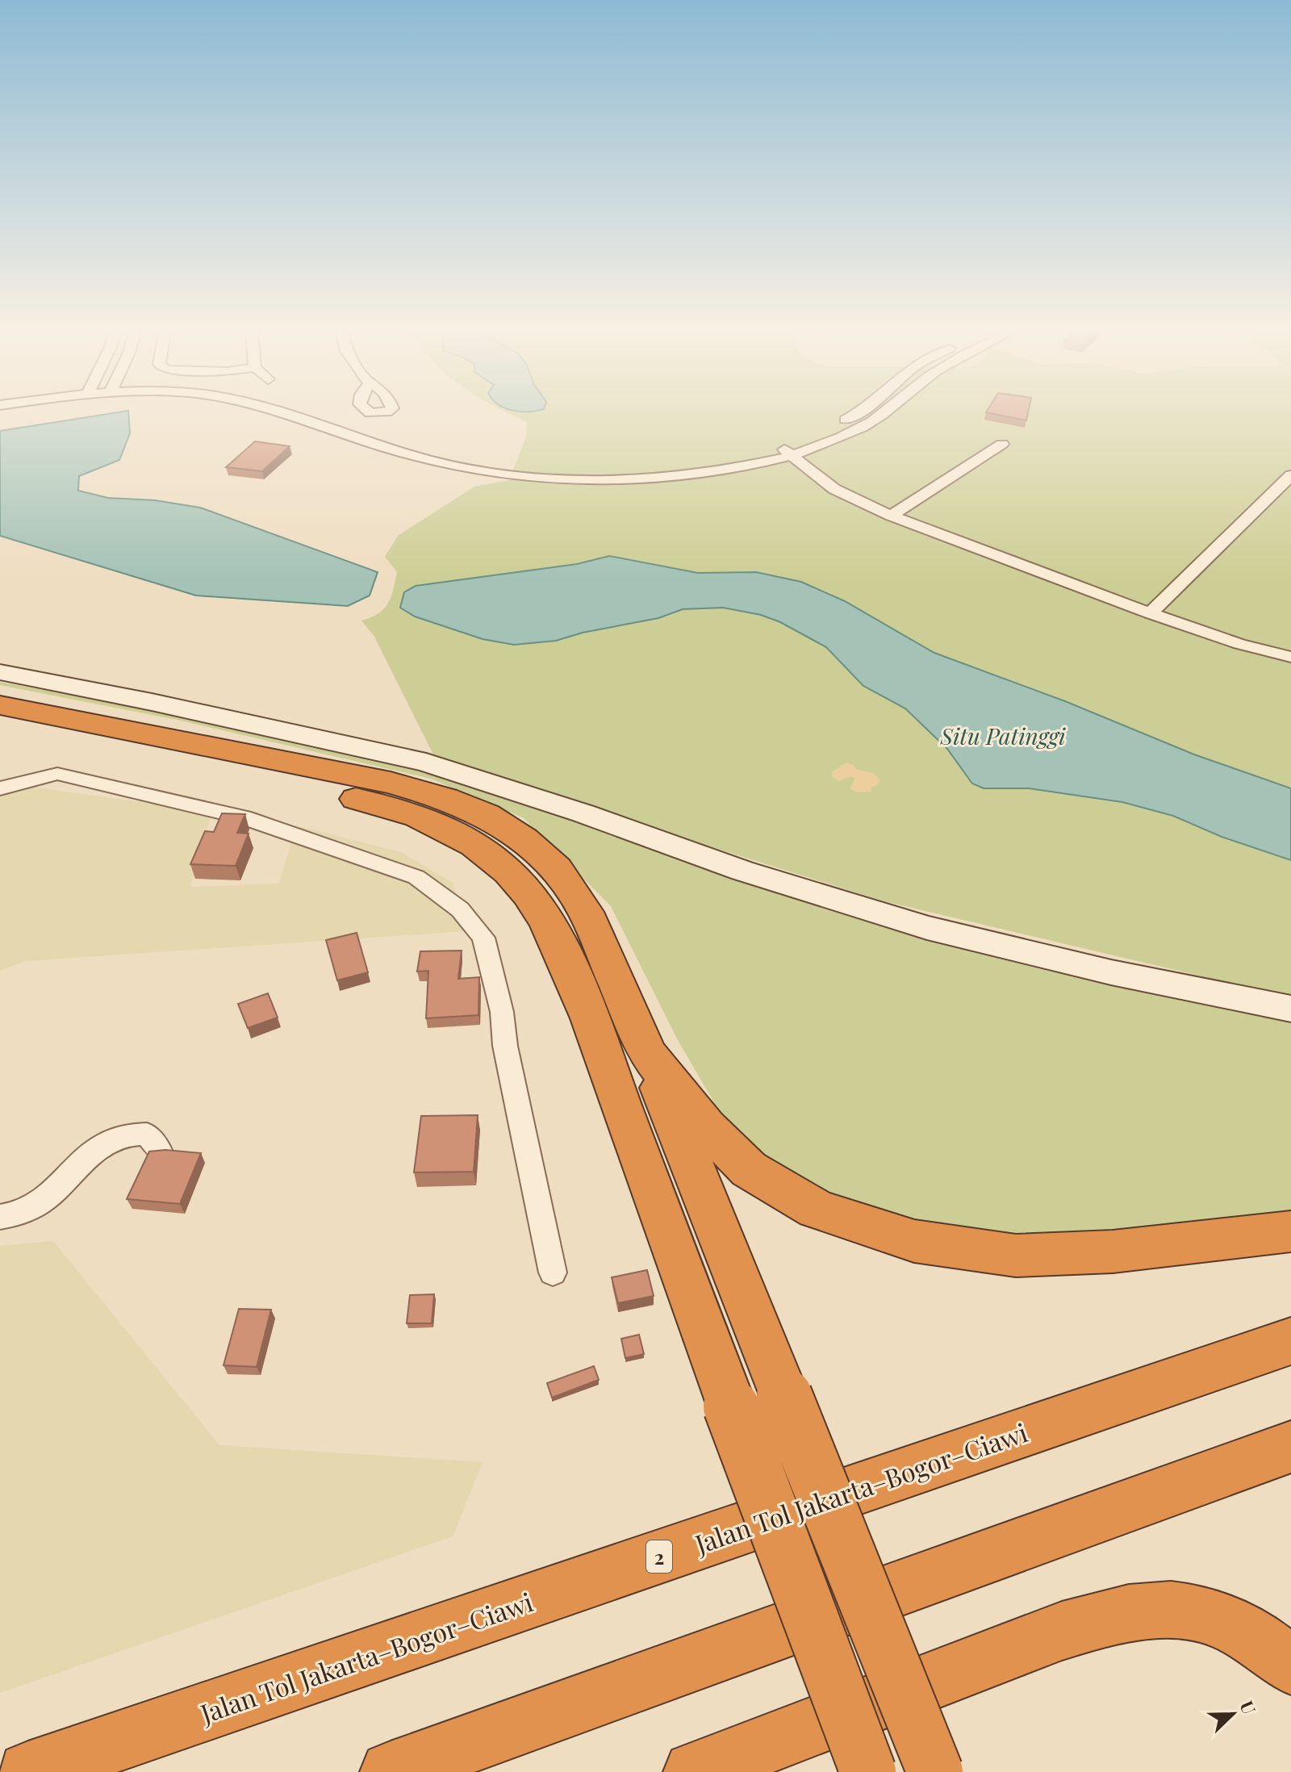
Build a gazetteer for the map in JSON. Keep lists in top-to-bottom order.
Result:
{
  "streets": {
    "highway": ["Jalan Tol Jakarta–Bogor–Ciawi", "2"]
  },
  "water": ["Situ Patinggi"],
  "north": "top right"
}
